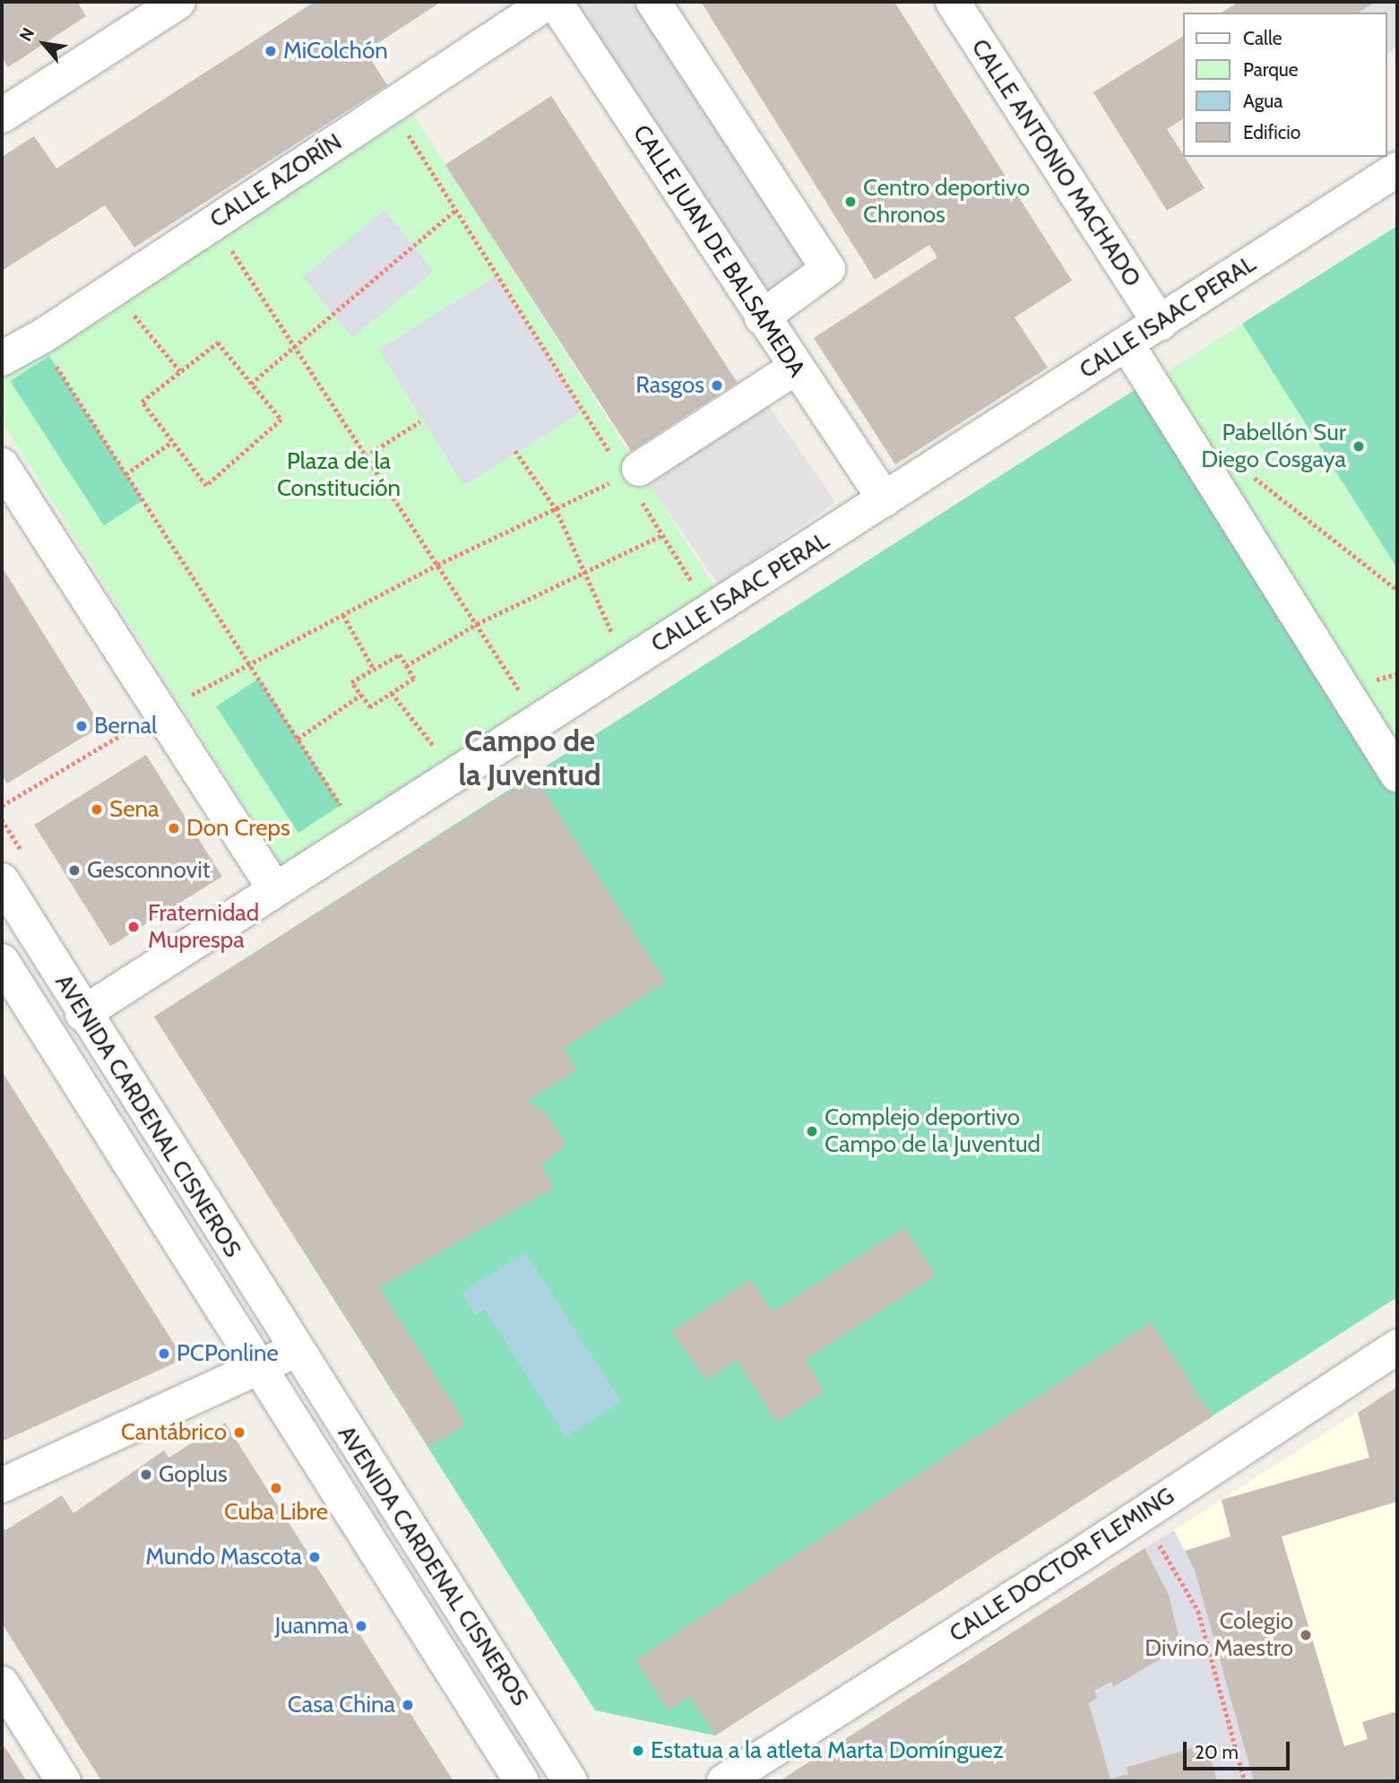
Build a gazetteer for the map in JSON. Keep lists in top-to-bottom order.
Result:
{
  "streets": {
    "street": [
      "CALLE ANTONIO MACHADO",
      "CALLE AZORÍN",
      "CALLE JUAN DE BALSAMEDA",
      "CALLE ISAAC PERAL",
      "AVENIDA CARDENAL CISNEROS",
      "CALLE DOCTOR FLEMING"
    ]
  },
  "crossings": [
    ["CALLE ANTONIO MACHADO", "CALLE ISAAC PERAL"],
    ["CALLE JUAN DE BALSAMEDA", "CALLE ISAAC PERAL"],
    ["CALLE ISAAC PERAL", "AVENIDA CARDENAL CISNEROS"]
  ],
  "districts": ["Campo de la Juventud"],
  "parks": ["Plaza de la Constitución"],
  "places": [
    "MiColchón",
    "Centro deportivo Chronos",
    "Rasgos",
    "Pabellón Sur Diego Cosgaya",
    "Bernal",
    "Sena",
    "Don Creps",
    "Gesconnovit",
    "Fraternidad Muprespa",
    "Complejo deportivo Campo de la Juventud",
    "PCPonline",
    "Cantábrico",
    "Goplus",
    "Cuba Libre",
    "Mundo Mascota",
    "Juanma",
    "Colegio Divino Maestro",
    "Casa China",
    "Estatua a la atleta Marta Domínguez"
  ],
  "legend": [
    "Calle",
    "Parque",
    "Agua",
    "Edificio"
  ],
  "scale_bar": "20 m",
  "north": "top left"
}
